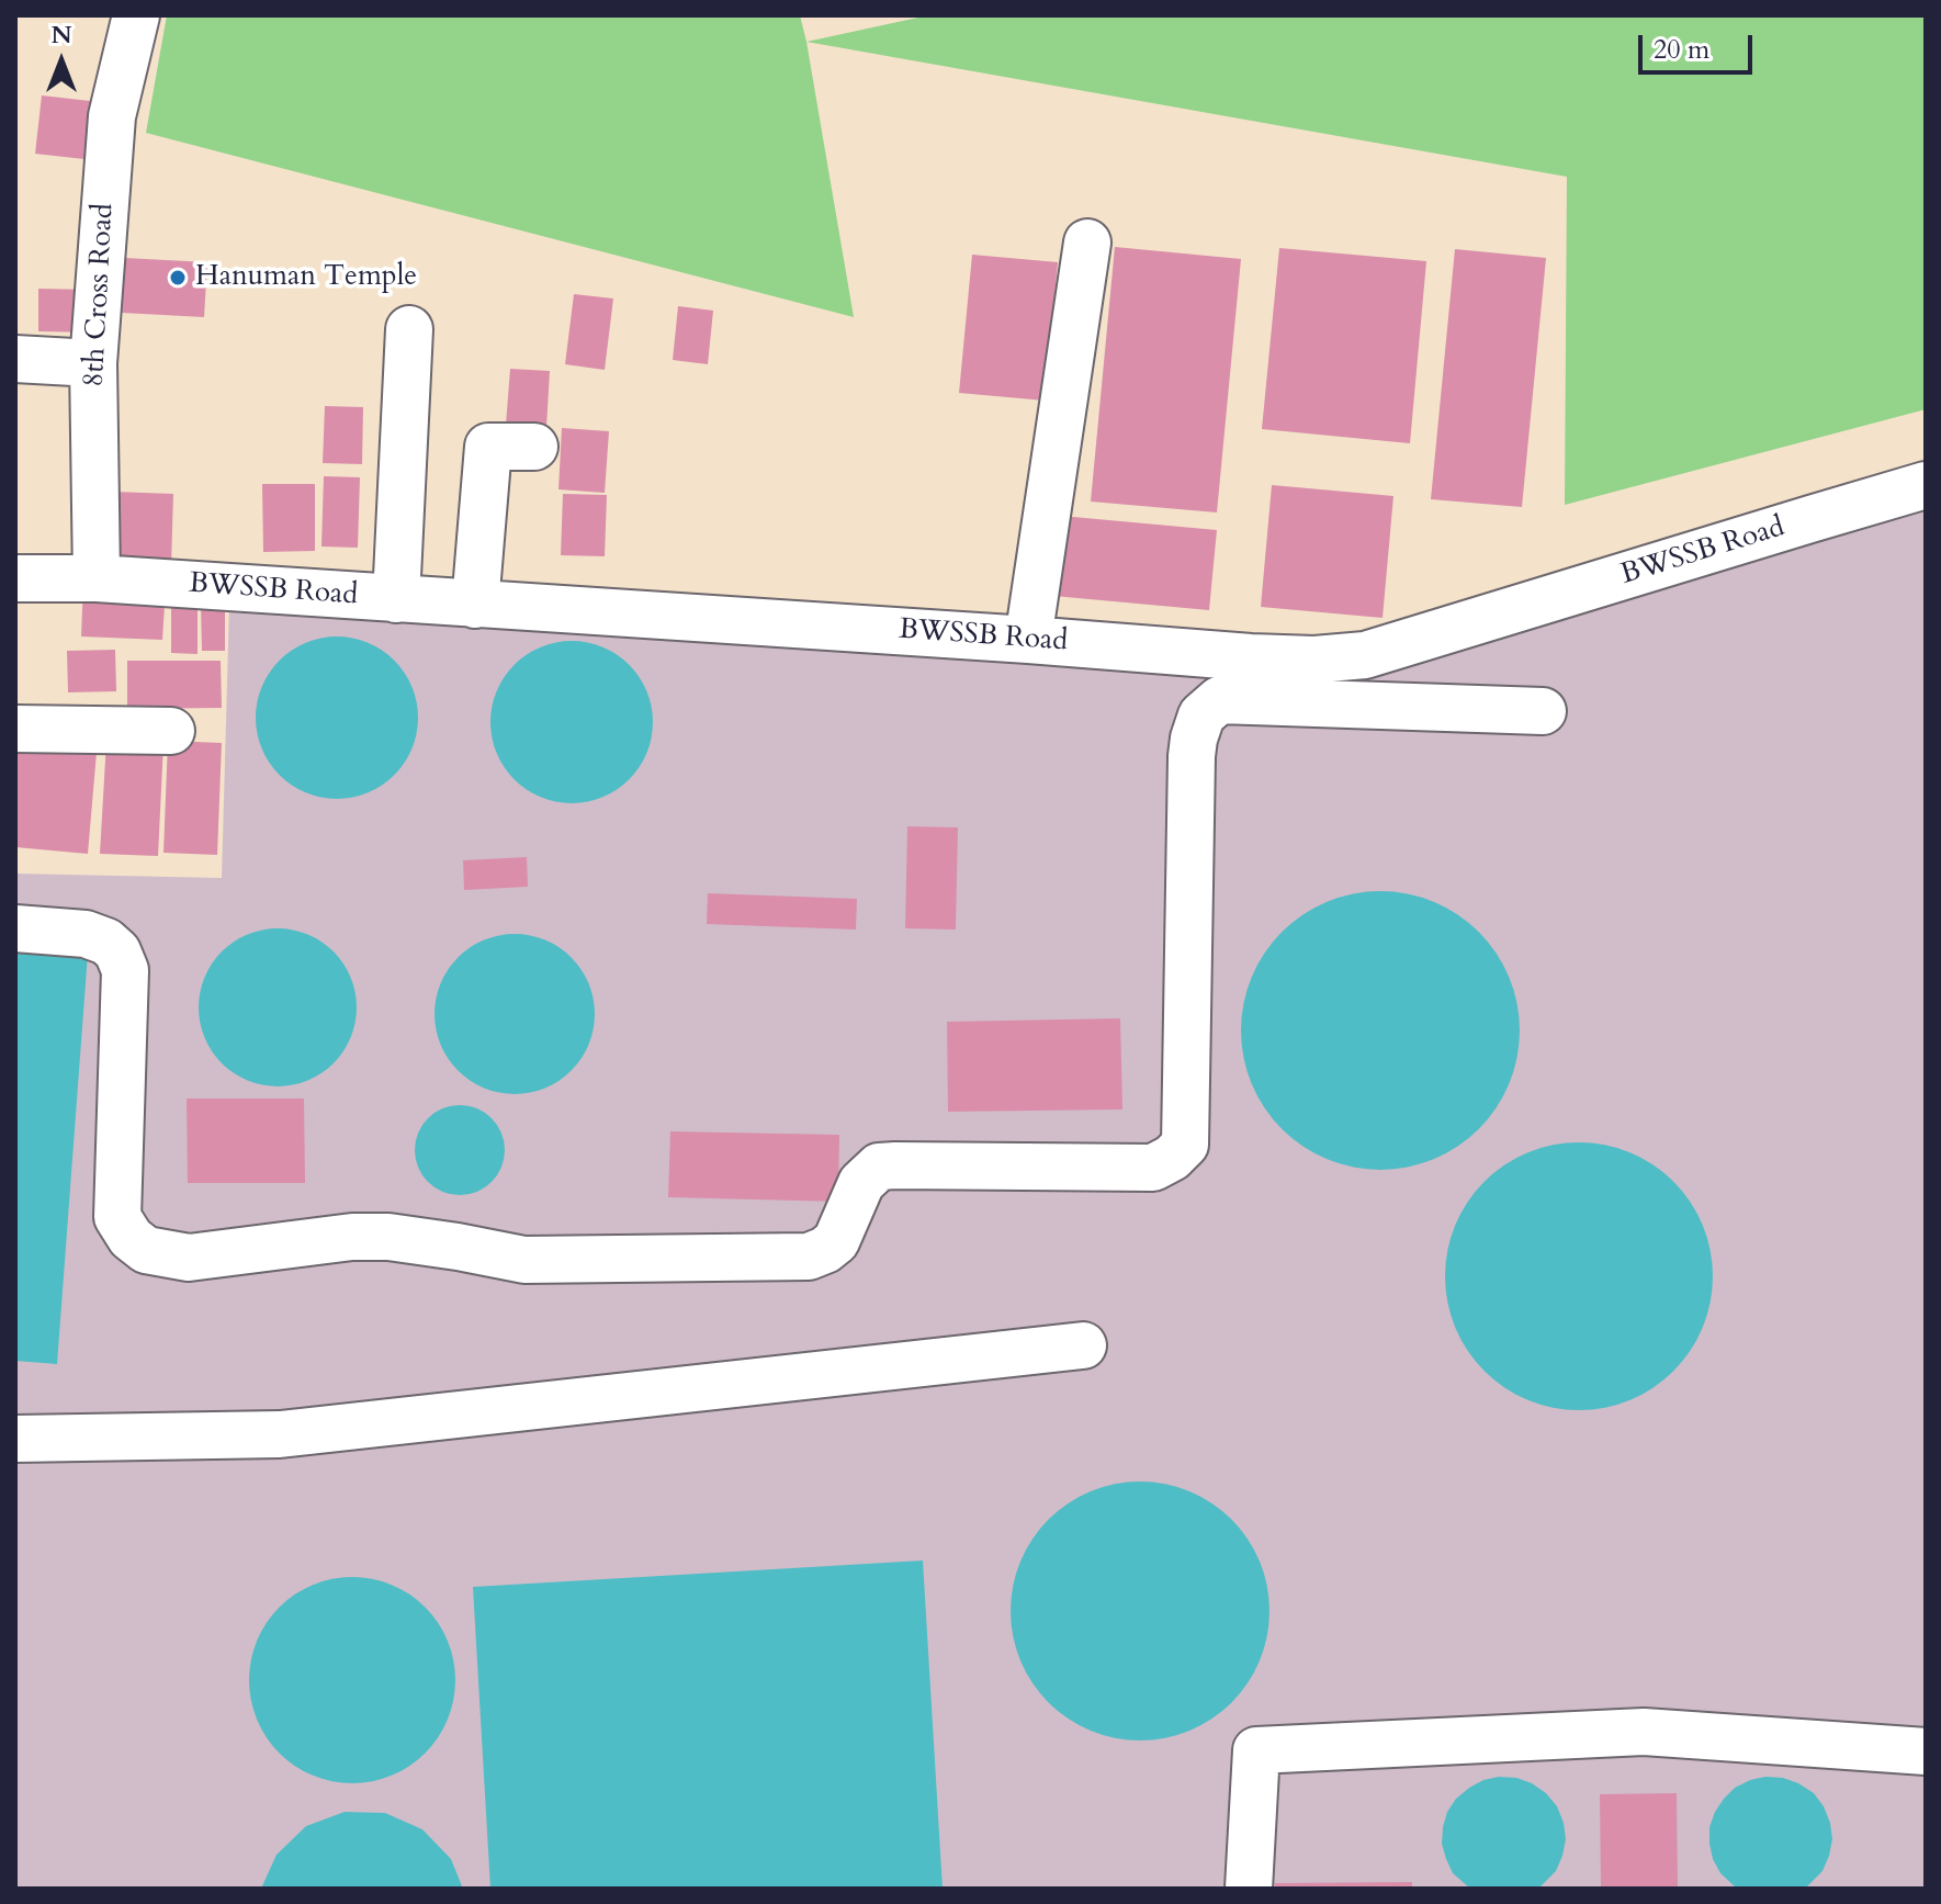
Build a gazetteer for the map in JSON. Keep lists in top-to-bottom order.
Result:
{
  "streets": {
    "street": ["8th Cross Road", "BWSSB Road"]
  },
  "crossings": [
    ["8th Cross Road", "BWSSB Road"]
  ],
  "places": ["Hanuman Temple"],
  "scale_bar": "20 m",
  "north": "top"
}
